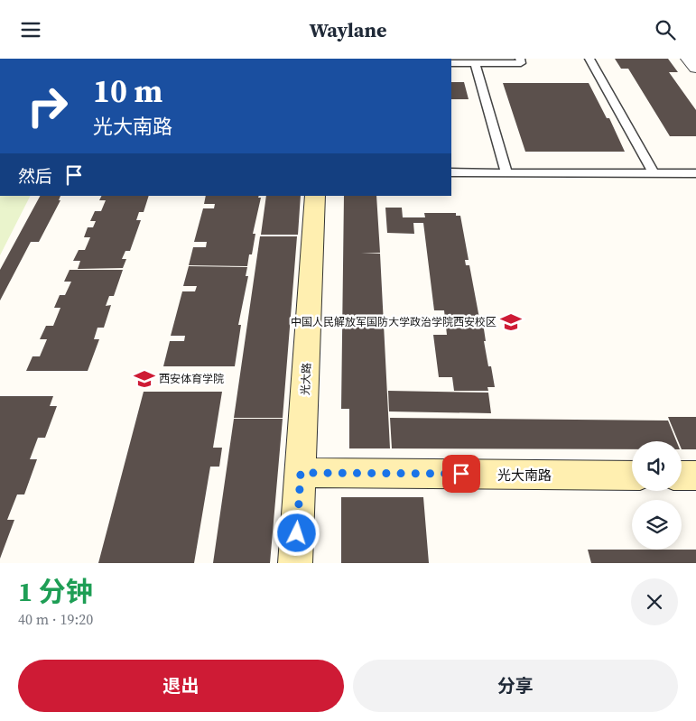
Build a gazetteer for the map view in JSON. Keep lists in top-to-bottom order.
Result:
{
  "streets": {
    "street": ["光大路", "光大南路"]
  },
  "crossings": [
    ["光大路", "光大南路"]
  ],
  "places": {
    "school or university": ["中国人民解放军国防大学政治学院西安校区", "西安体育学院"]
  },
  "page": {
    "header": "Waylane",
    "turn": ["10 m", "光大南路"],
    "then": "然后",
    "heading": ["1 分钟", "40 m · 19:20"],
    "buttons": ["退出", "分享"]
  }
}
